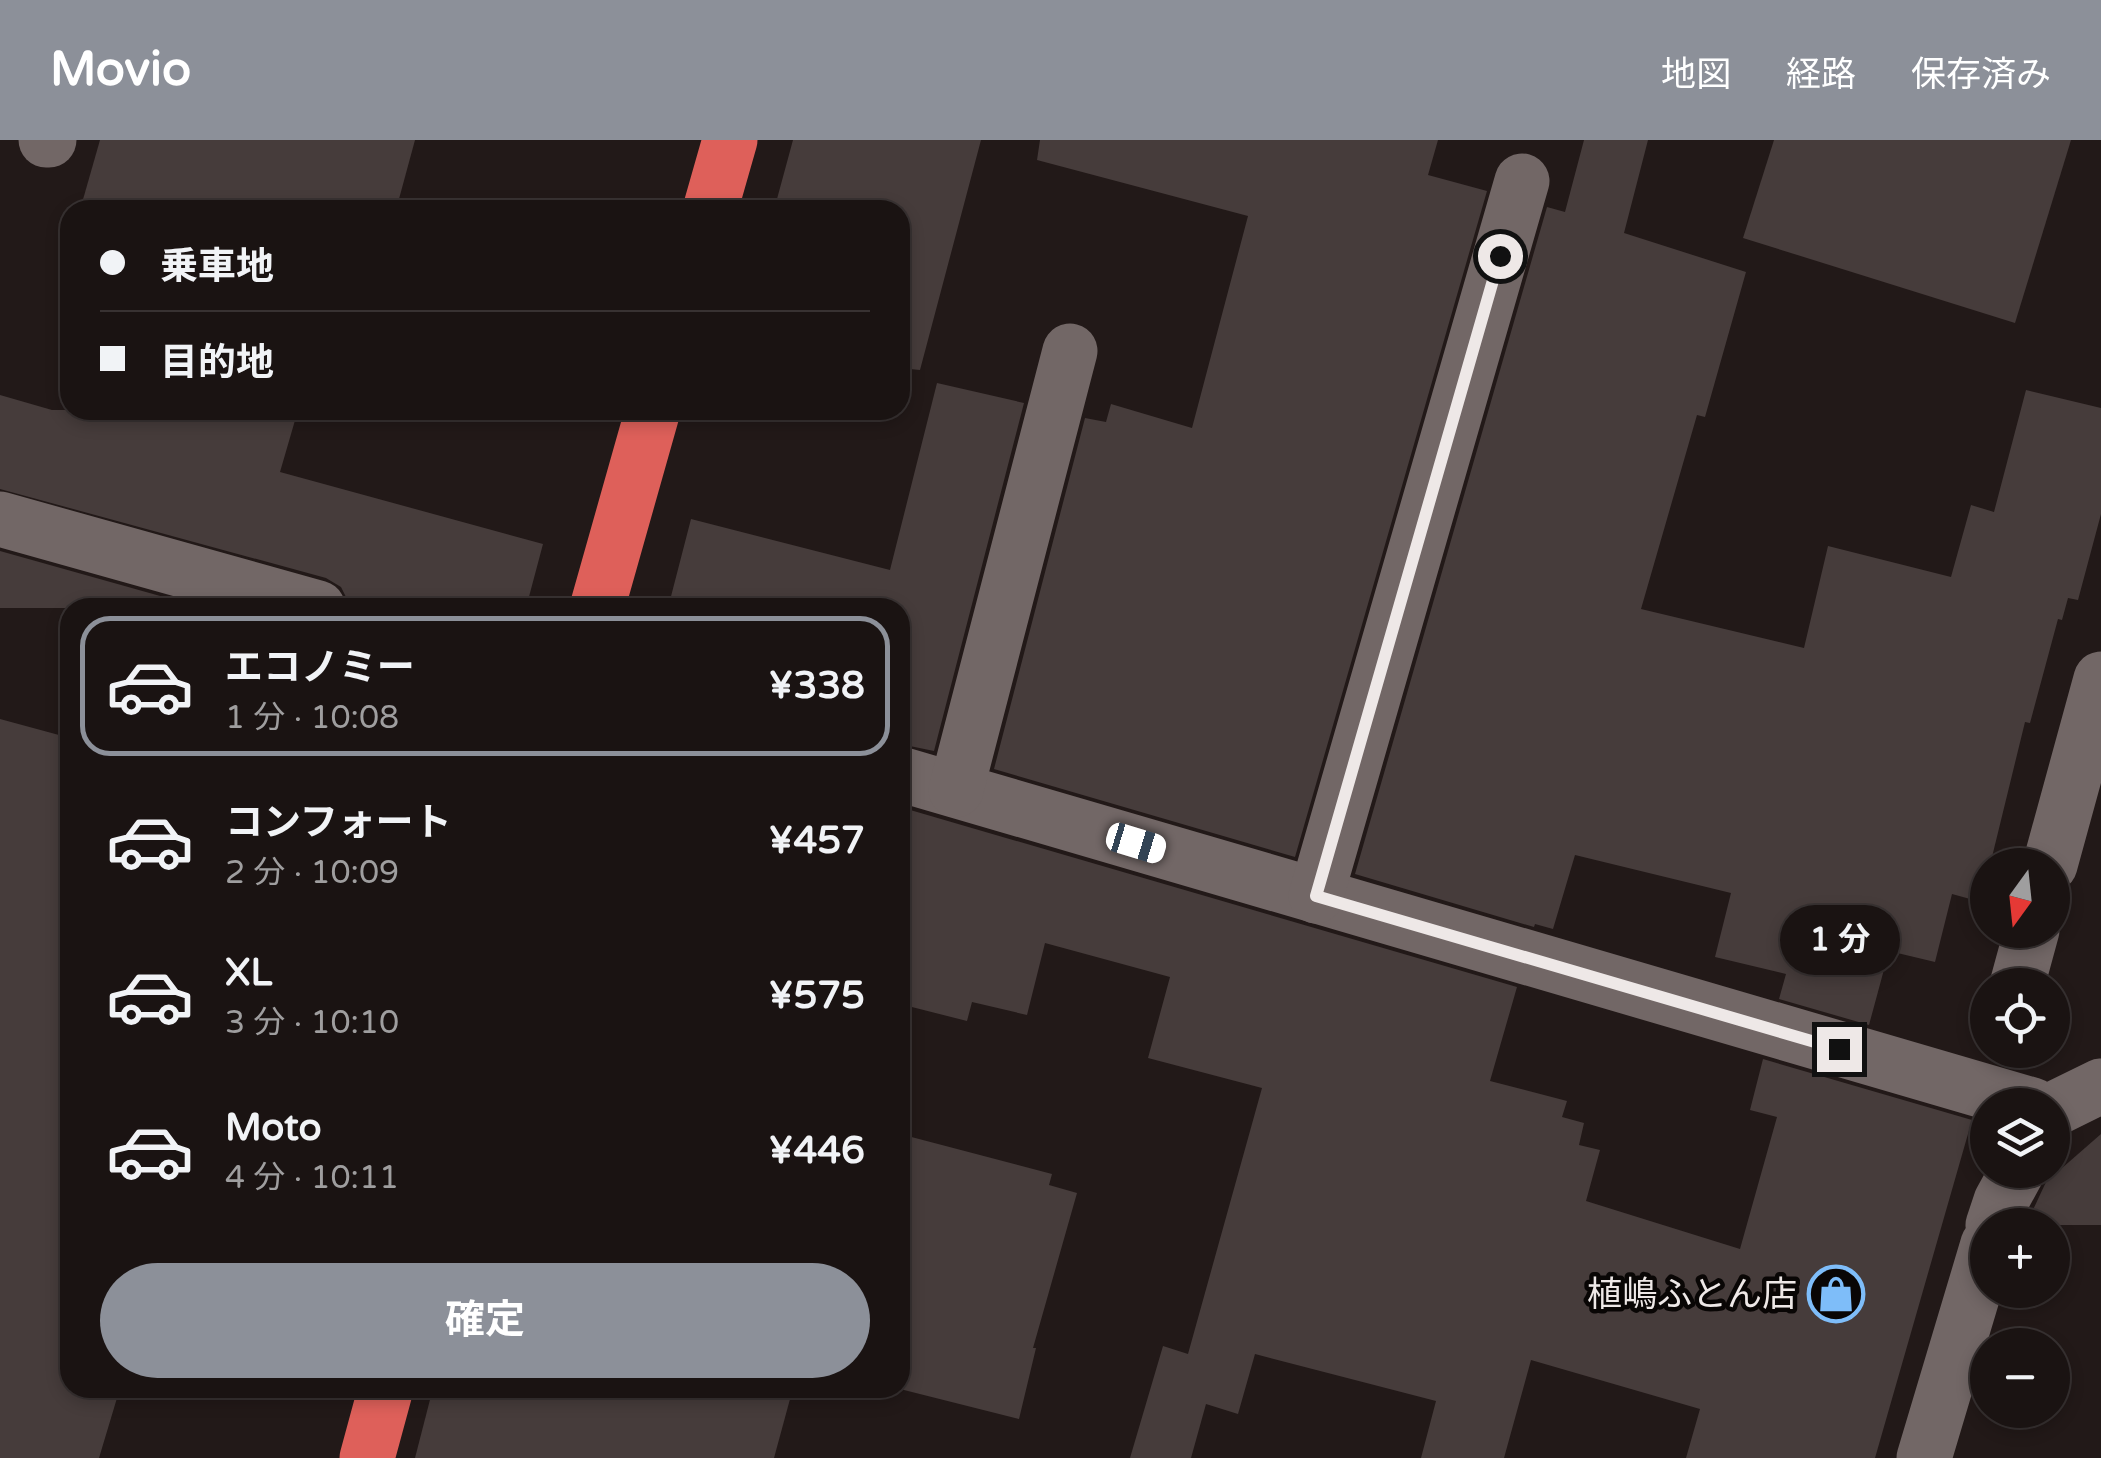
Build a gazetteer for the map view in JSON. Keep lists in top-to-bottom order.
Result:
{
  "places": {
    "shop": ["植嶋ふとん店"]
  },
  "north": "bottom",
  "page": {
    "header": "Movio",
    "nav": ["地図", "経路", "保存済み"],
    "banner": ["乗車地", "目的地"],
    "list": [
      {
        "name": "エコノミー",
        "note": "1 分 · 10:08",
        "value": "¥338"
      },
      {
        "name": "コンフォート",
        "note": "2 分 · 10:09",
        "value": "¥457"
      },
      {
        "name": "XL",
        "note": "3 分 · 10:10",
        "value": "¥575"
      },
      {
        "name": "Moto",
        "note": "4 分 · 10:11",
        "value": "¥446"
      }
    ],
    "map_buttons": ["+", "−"],
    "bubble": "1 分",
    "buttons": "確定"
  }
}
